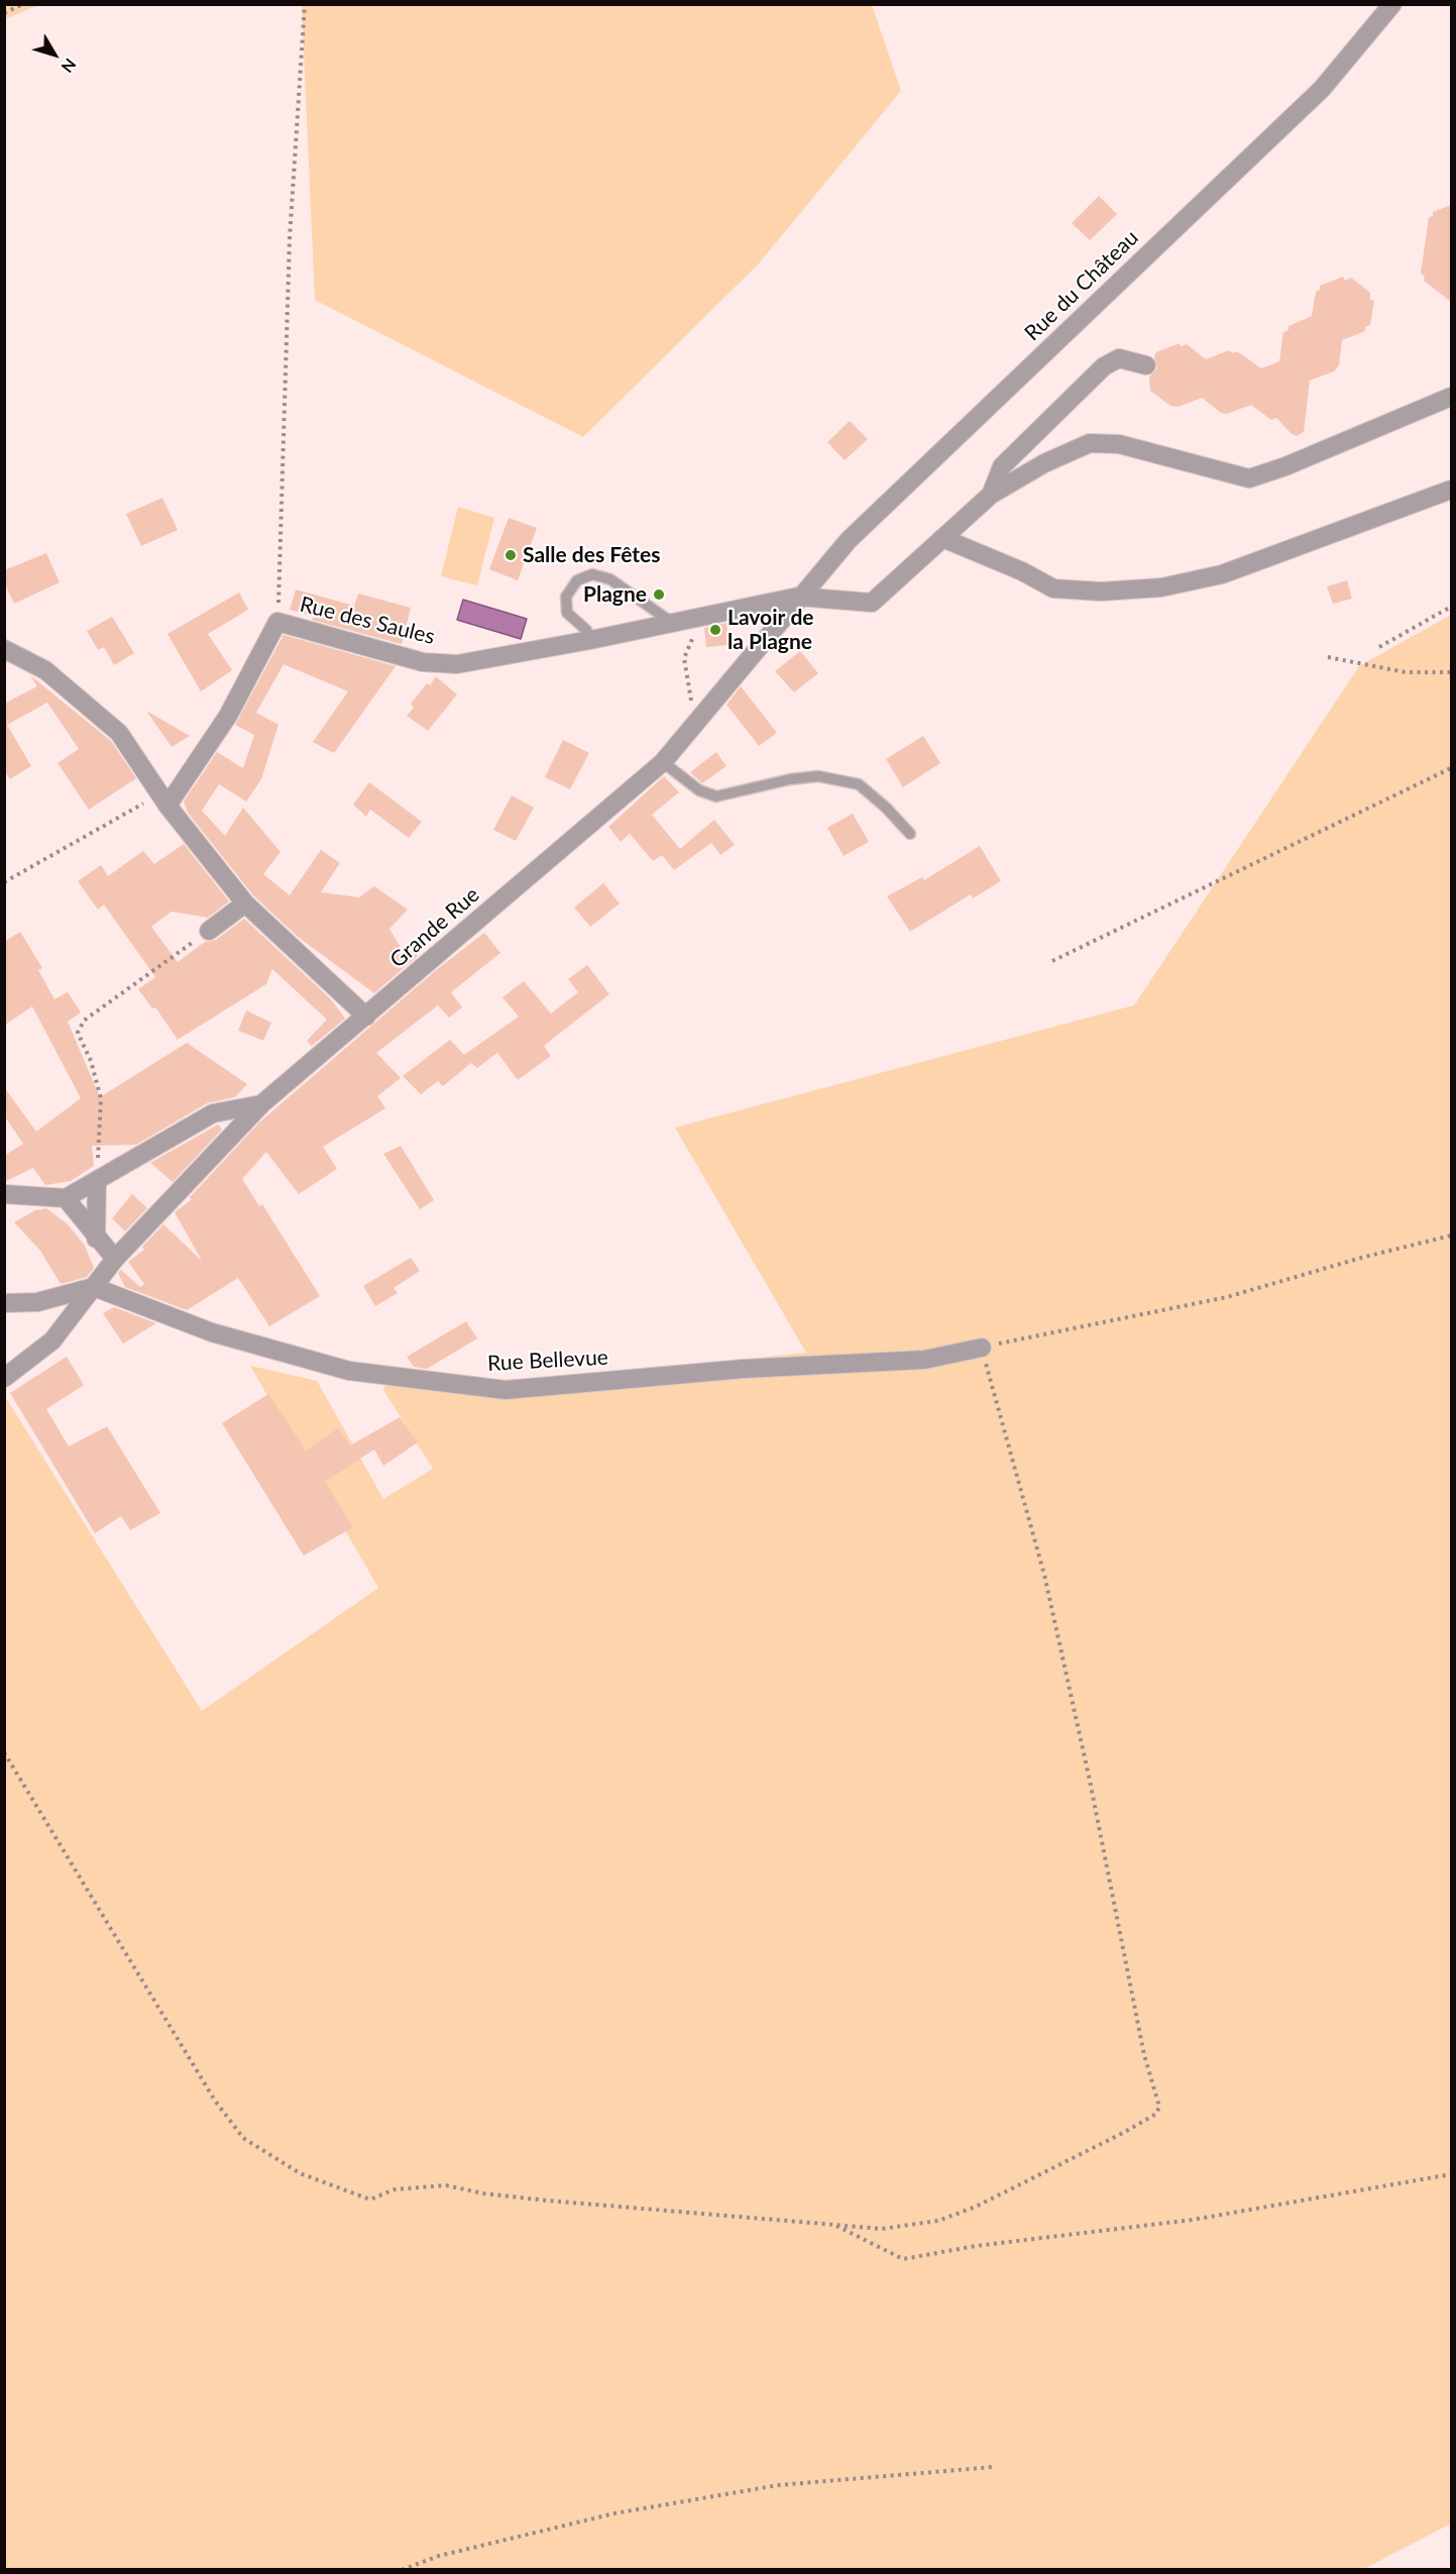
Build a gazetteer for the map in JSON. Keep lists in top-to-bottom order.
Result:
{
  "streets": {
    "street": [
      "Rue du Château",
      "Rue des Saules",
      "Grande Rue",
      "Rue Bellevue"
    ]
  },
  "crossings": [
    ["Rue du Château", "Rue des Saules"],
    ["Rue du Château", "Grande Rue"],
    ["Rue des Saules", "Grande Rue"],
    ["Grande Rue", "Rue Bellevue"]
  ],
  "places": ["Salle des Fêtes", "Plagne", "Lavoir de la Plagne"],
  "north": "bottom right"
}
